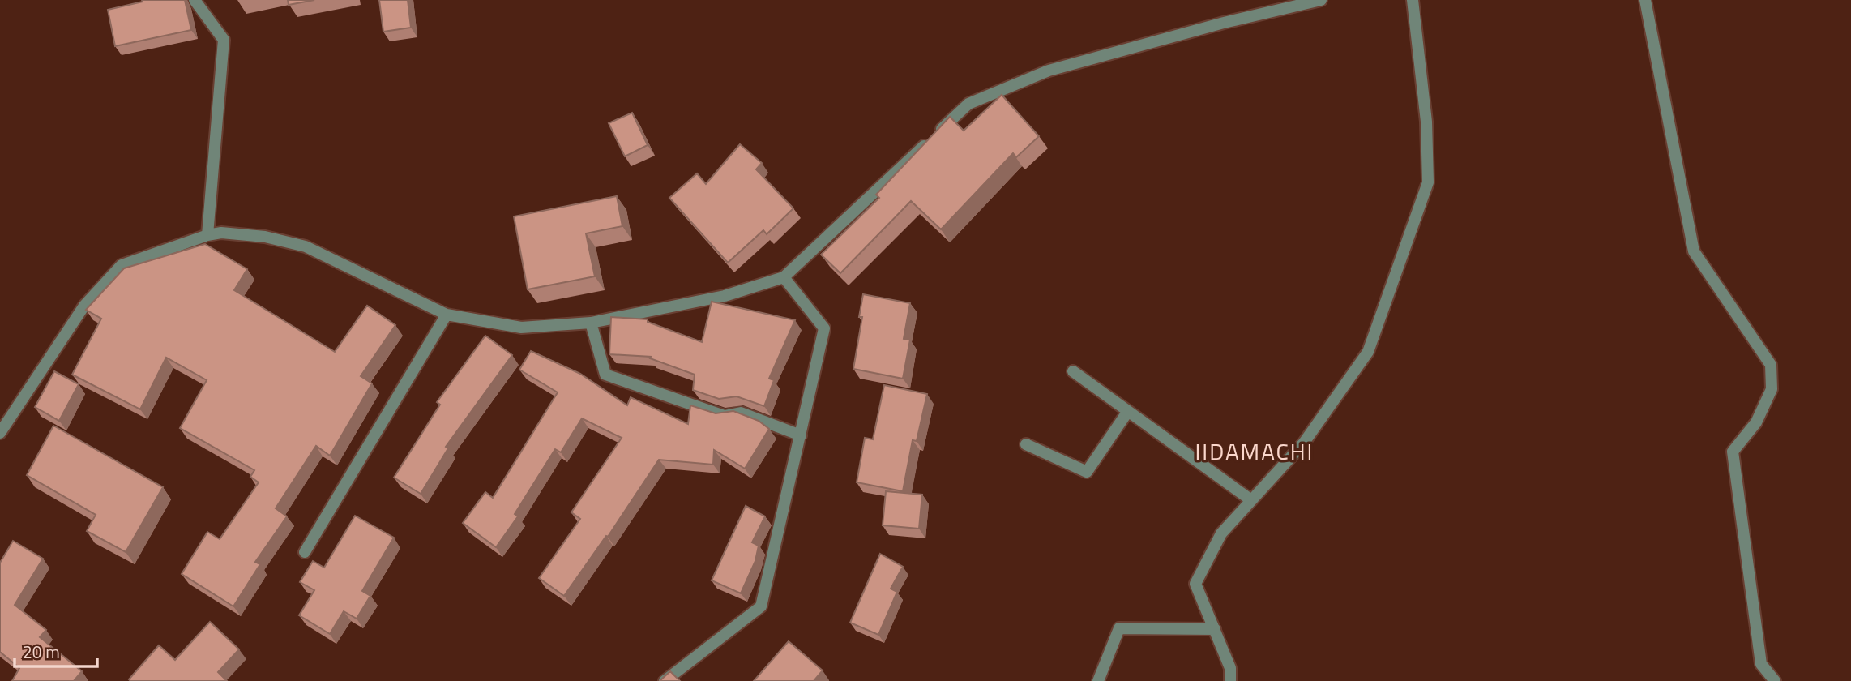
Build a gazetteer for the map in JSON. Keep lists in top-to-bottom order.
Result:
{
  "districts": ["IIDAMACHI"],
  "scale_bar": "20 m"
}
